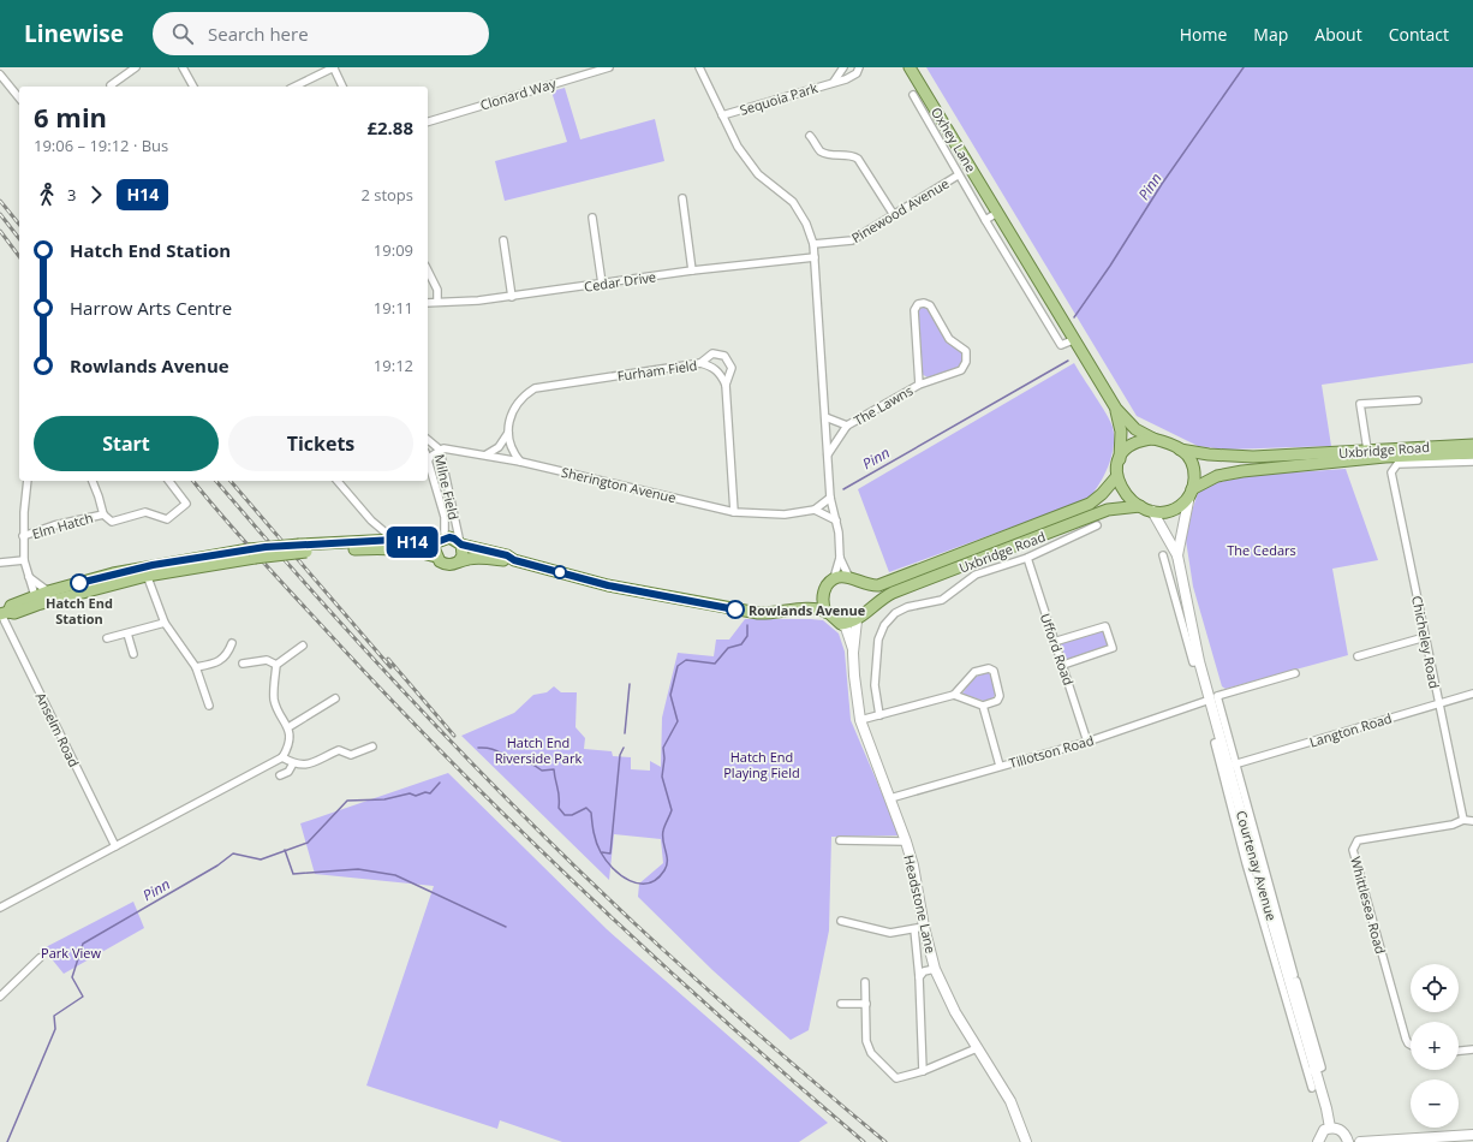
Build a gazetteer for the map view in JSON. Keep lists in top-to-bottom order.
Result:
{
  "streets": {
    "main road": ["Oxhey Lane", "Uxbridge Road"],
    "street": [
      "Clonard Way",
      "Sequoia Park",
      "Pinewood Avenue",
      "Cedar Drive",
      "Furham Field",
      "The Lawns",
      "Sherington Avenue",
      "Milne Field",
      "Elm Hatch",
      "Chicheley Road",
      "Ufford Road",
      "Anselm Road",
      "Langton Road",
      "Tillotson Road",
      "Courtenay Avenue",
      "Headstone Lane",
      "Whittlesea Road"
    ]
  },
  "crossings": [
    ["Oxhey Lane", "Pinewood Avenue"],
    ["Oxhey Lane", "Uxbridge Road"],
    ["Oxhey Lane", "Courtenay Avenue"],
    ["Furham Field", "Sherington Avenue"],
    ["Uxbridge Road", "Courtenay Avenue"],
    ["Uxbridge Road", "Headstone Lane"],
    ["Sherington Avenue", "Milne Field"],
    ["Chicheley Road", "Langton Road"],
    ["Chicheley Road", "Whittlesea Road"],
    ["Ufford Road", "Tillotson Road"],
    ["Langton Road", "Courtenay Avenue"],
    ["Tillotson Road", "Courtenay Avenue"],
    ["Tillotson Road", "Headstone Lane"]
  ],
  "water": ["Pinn"],
  "parks": [
    "The Cedars",
    "Hatch End Riverside Park",
    "Hatch End Playing Field",
    "Park View"
  ],
  "places": ["Hatch End Station", "Rowlands Avenue"],
  "lines": ["bus line H14"],
  "page": {
    "header": "Linewise",
    "search": "Search here",
    "nav": [
      "Home",
      "Map",
      "About",
      "Contact"
    ],
    "on_map": "H14",
    "heading": ["6 min", "19:06 – 19:12 · Bus", "£2.88"],
    "legs": ["3", "H14", "2 stops"],
    "list": [
      {
        "name": "Hatch End Station",
        "value": "19:09"
      },
      {
        "name": "Harrow Arts Centre",
        "value": "19:11"
      },
      {
        "name": "Rowlands Avenue",
        "value": "19:12"
      }
    ],
    "buttons": ["Start", "Tickets"],
    "map_buttons": ["+", "−"]
  }
}
